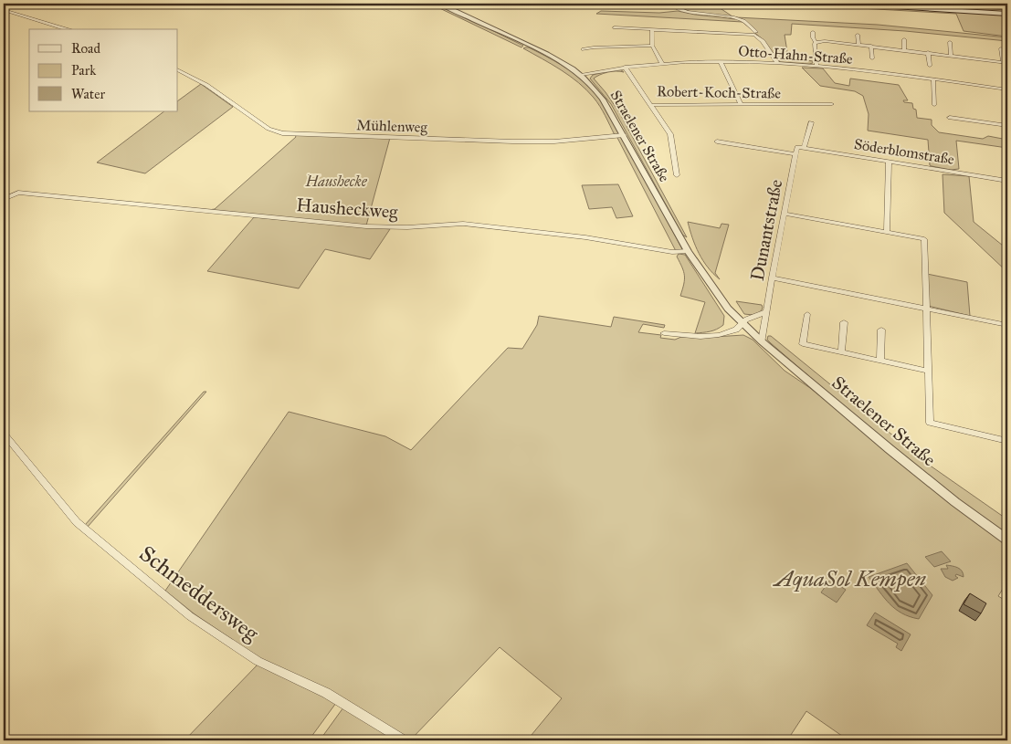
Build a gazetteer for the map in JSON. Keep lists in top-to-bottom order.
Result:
{
  "streets": {
    "street": [
      "Otto-Hahn-Straße",
      "Robert-Koch-Straße",
      "Mühlenweg",
      "Straelener Straße",
      "Söderblomstraße",
      "Hausheckweg",
      "Dunantstraße",
      "Schmeddersweg"
    ]
  },
  "crossings": [
    ["Otto-Hahn-Straße", "Robert-Koch-Straße"],
    ["Otto-Hahn-Straße", "Straelener Straße"],
    ["Mühlenweg", "Straelener Straße"],
    ["Straelener Straße", "Hausheckweg"],
    ["Straelener Straße", "Dunantstraße"],
    ["Söderblomstraße", "Dunantstraße"]
  ],
  "parks": ["Haushecke", "AquaSol Kempen"],
  "legend": ["Road", "Park", "Water"]
}
